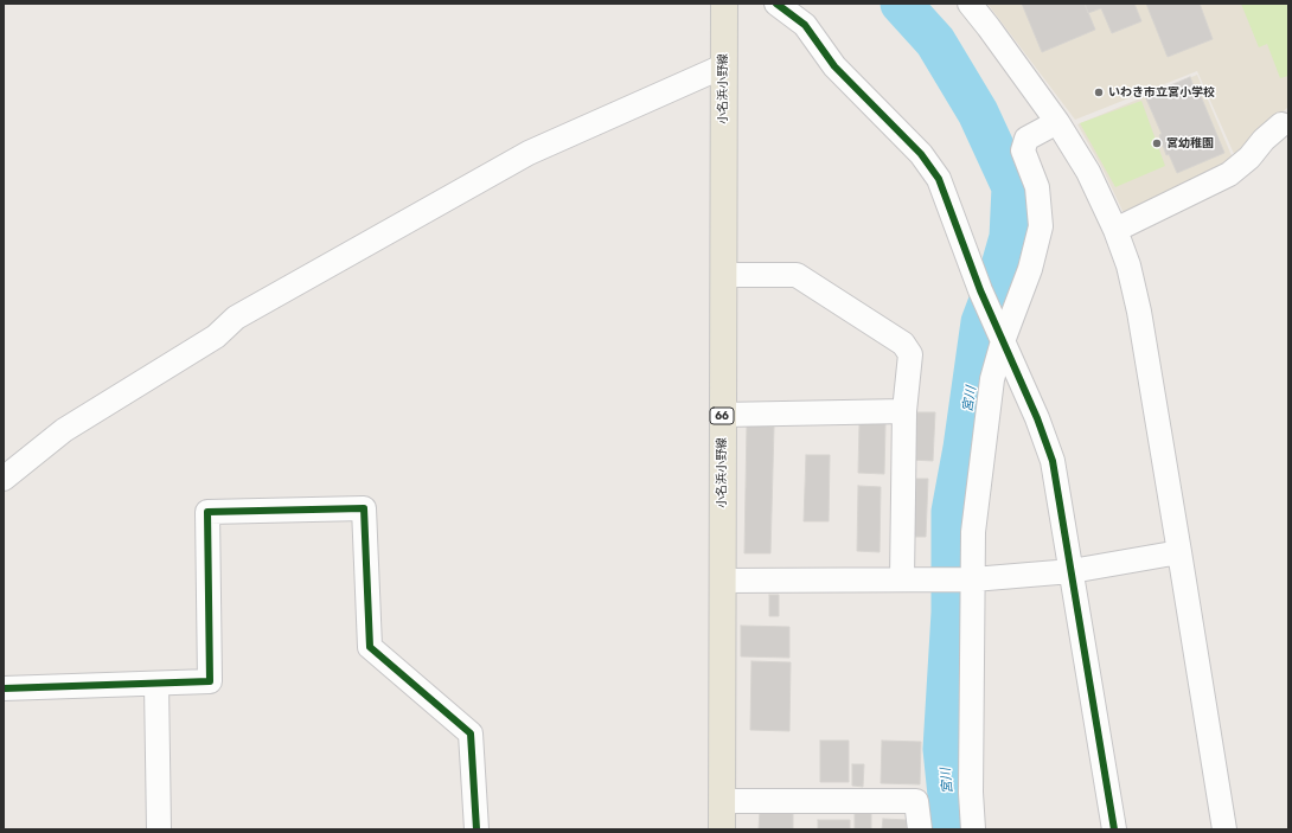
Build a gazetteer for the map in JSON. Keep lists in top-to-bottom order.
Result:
{
  "streets": {
    "main road": ["小名浜小野線", "66"]
  },
  "water": ["宮川"],
  "places": ["いわき市立宮小学校", "宮幼稚園"]
}
